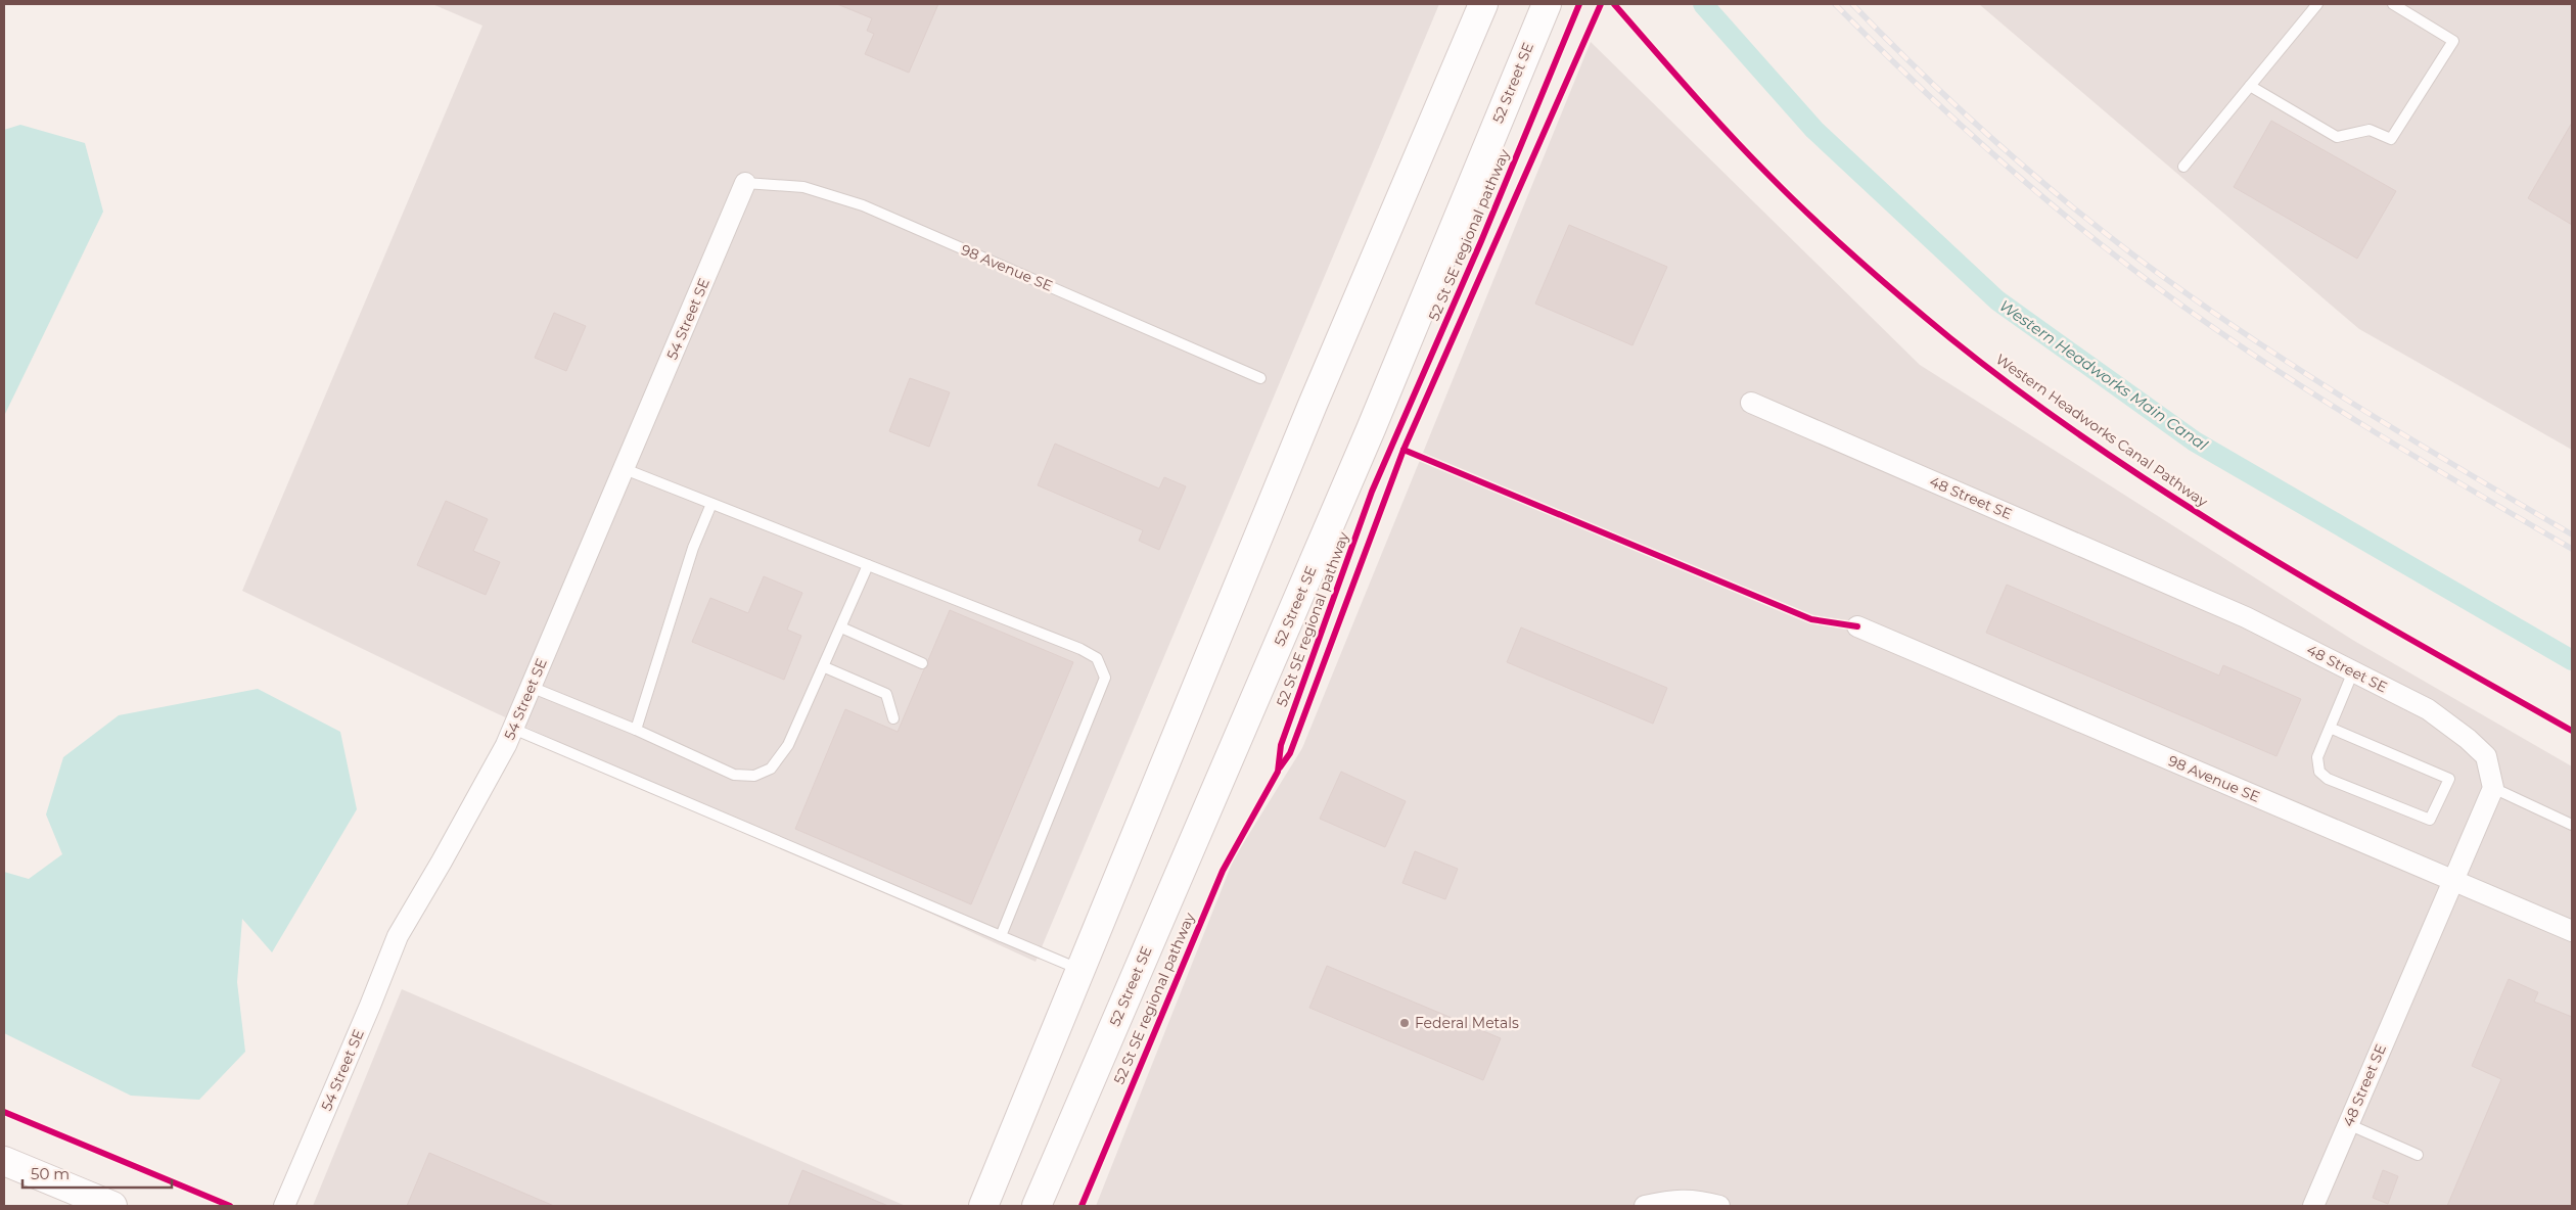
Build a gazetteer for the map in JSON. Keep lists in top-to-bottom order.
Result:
{
  "streets": {
    "main road": ["52 Street SE"],
    "street": ["98 Avenue SE", "54 Street SE", "48 Street SE"],
    "cycle path": ["52 St SE regional pathway", "Western Headworks Canal Pathway"]
  },
  "crossings": [
    ["98 Avenue SE", "54 Street SE"],
    ["98 Avenue SE", "48 Street SE"]
  ],
  "water": ["Western Headworks Main Canal"],
  "places": ["Federal Metals"],
  "scale_bar": "50 m"
}
